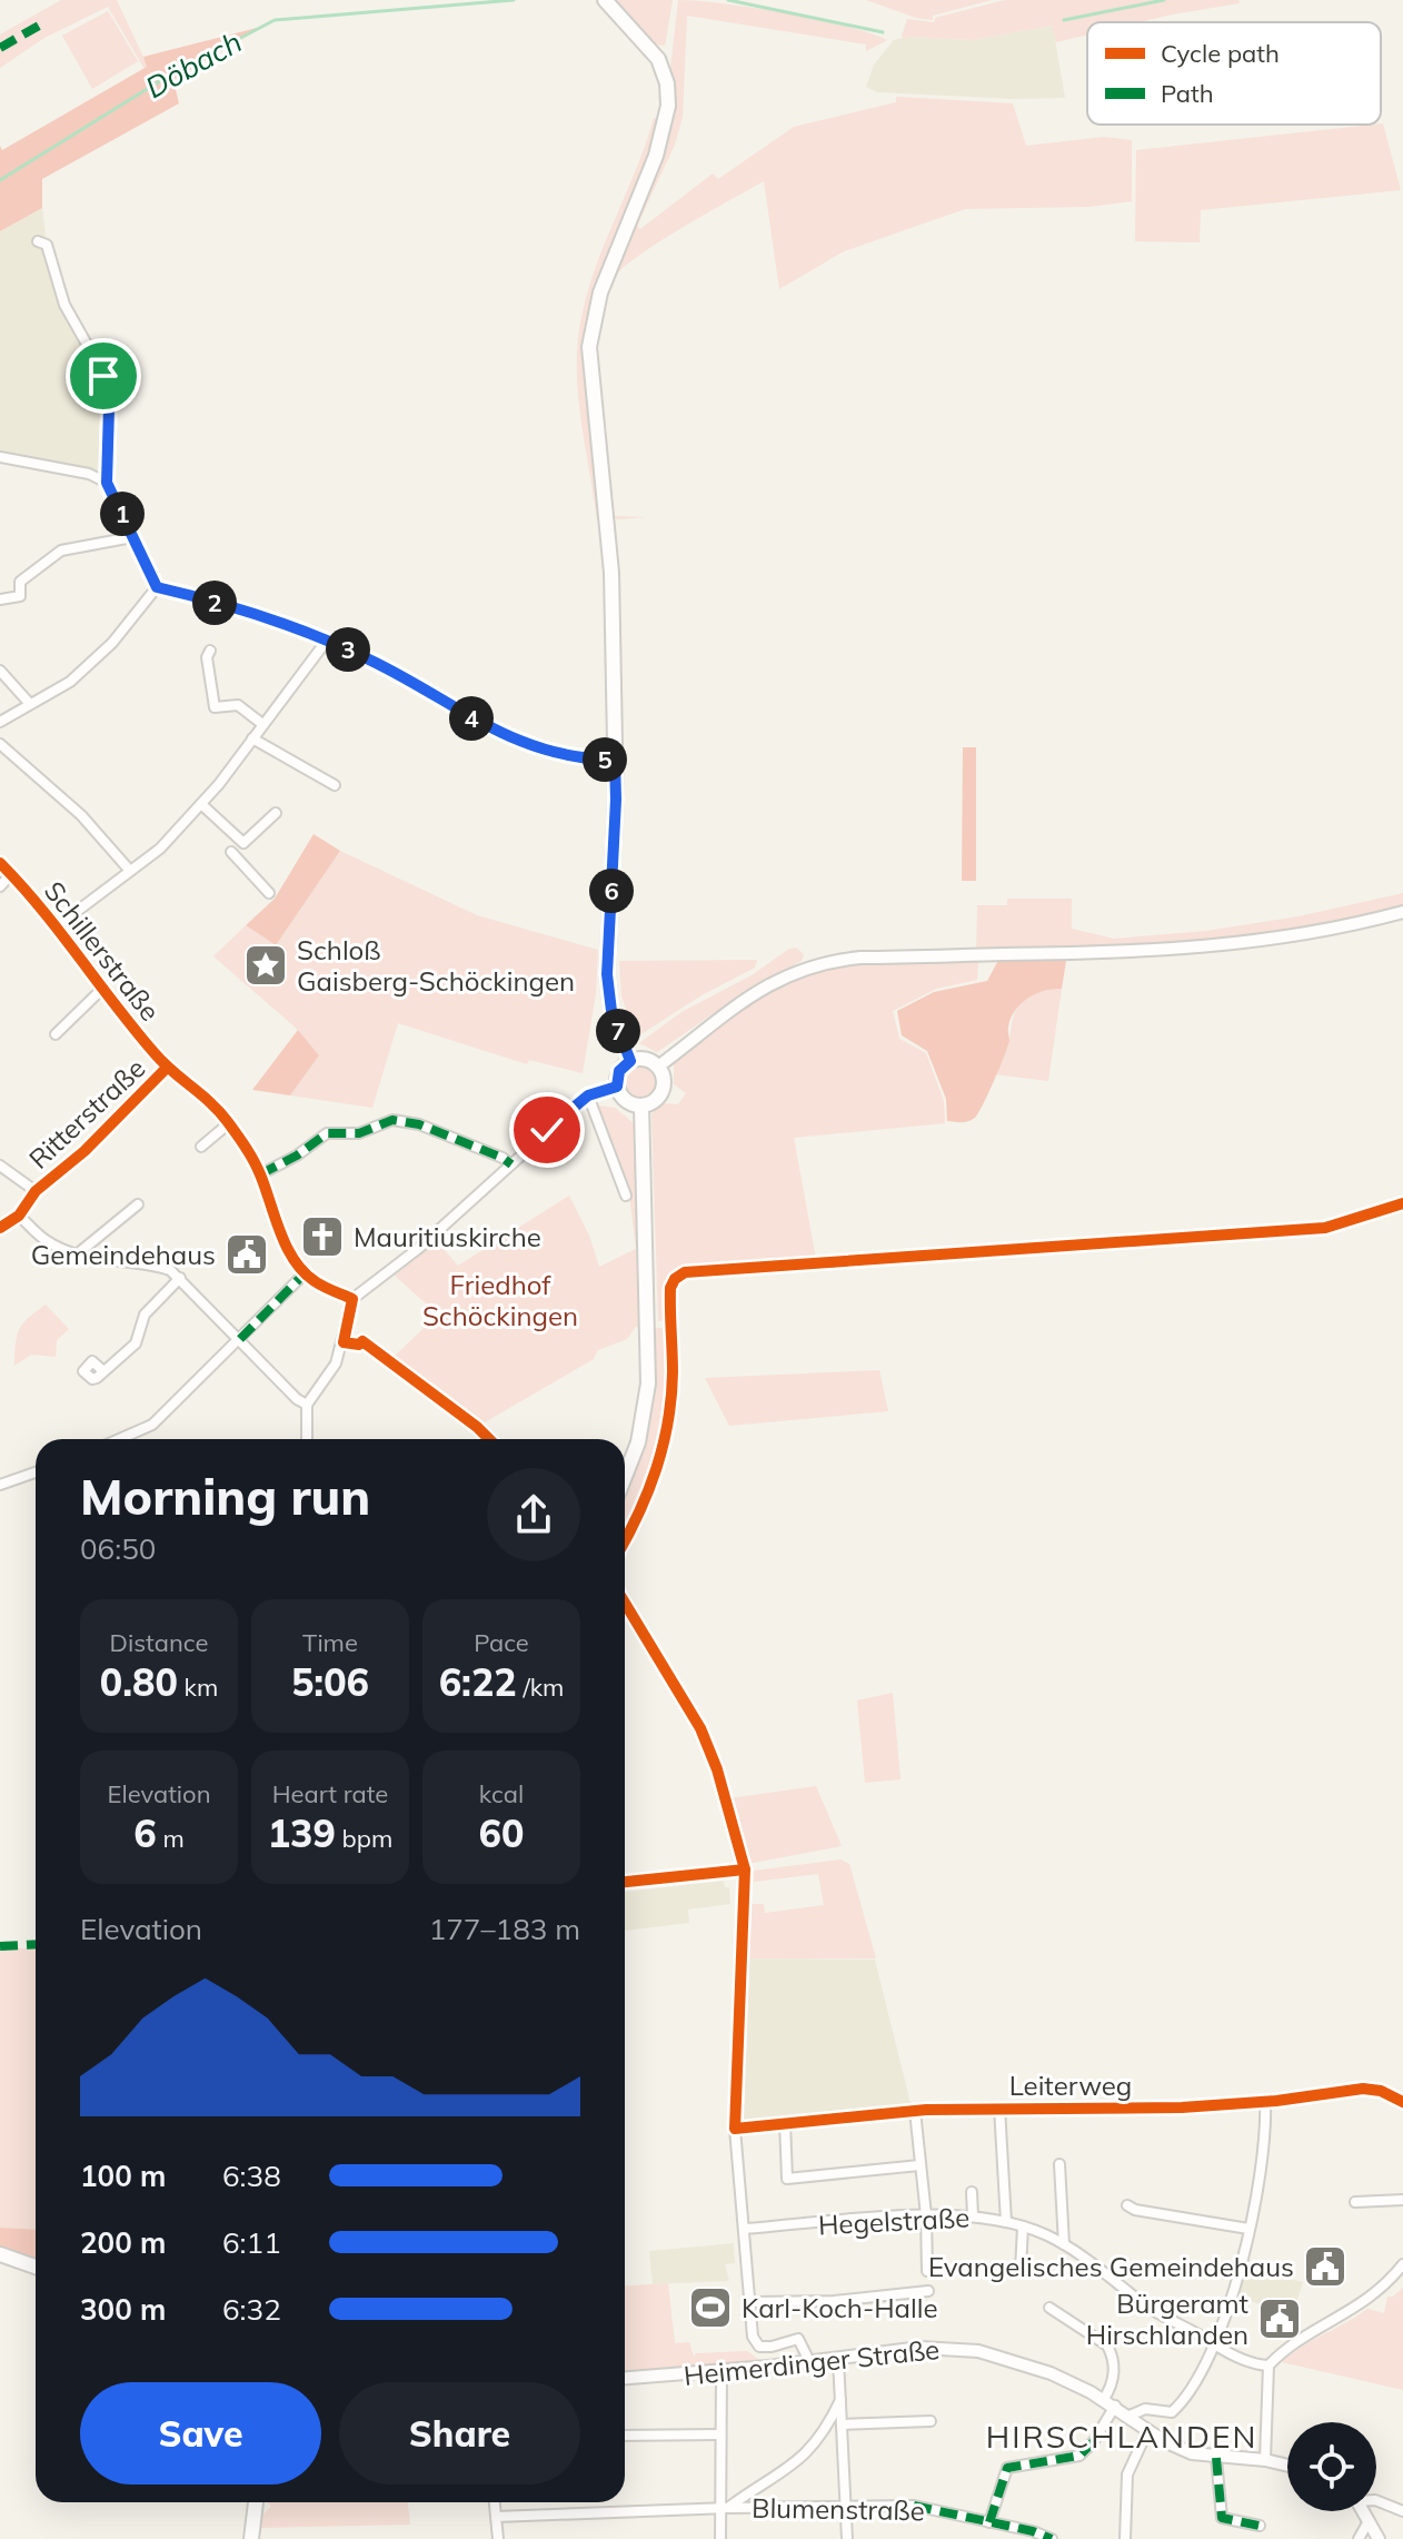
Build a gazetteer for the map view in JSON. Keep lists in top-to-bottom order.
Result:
{
  "streets": {
    "street": [
      "Schillerstraße",
      "Ritterstraße",
      "Leiterweg",
      "Hegelstraße",
      "Heimerdinger Straße",
      "Blumenstraße"
    ]
  },
  "crossings": [
    ["Schillerstraße", "Ritterstraße"],
    ["Leiterweg", "Hegelstraße"]
  ],
  "districts": ["HIRSCHLANDEN"],
  "water": ["Döbach"],
  "parks": ["Friedhof Schöckingen"],
  "places": {
    "place": ["Schloß Gaisberg-Schöckingen"],
    "church": ["Mauritiuskirche"],
    "public building": ["Gemeindehaus", "Evangelisches Gemeindehaus", "Bürgeramt Hirschlanden"],
    "sports": ["Karl-Koch-Halle"]
  },
  "legend": ["Cycle path", "Path"],
  "page": {
    "pins": [
      "1",
      "2",
      "3",
      "4",
      "5",
      "6",
      "7"
    ],
    "heading": ["Morning run", "06:50"],
    "stats": [
      ["Distance", "0.80 km"],
      ["Time", "5:06"],
      ["Pace", "6:22 /km"],
      ["Elevation", "6 m"],
      ["Heart rate", "139 bpm"],
      ["kcal", "60"]
    ],
    "chart": ["Elevation", "177–183 m"],
    "list": [
      {
        "name": "100 m",
        "note": "6:38"
      },
      {
        "name": "200 m",
        "note": "6:11"
      },
      {
        "name": "300 m",
        "note": "6:32"
      }
    ],
    "buttons": ["Save", "Share"]
  }
}
